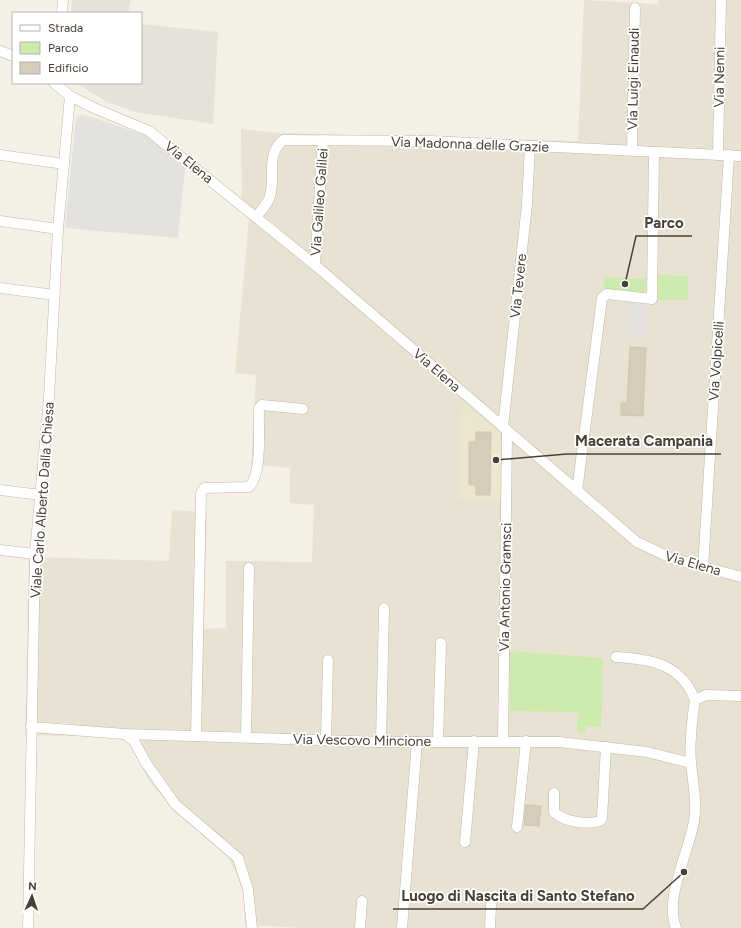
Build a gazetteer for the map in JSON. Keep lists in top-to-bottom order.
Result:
{
  "streets": {
    "street": [
      "Via Nenni",
      "Via Luigi Einaudi",
      "Via Madonna delle Grazie",
      "Via Elena",
      "Via Galileo Galilei",
      "Via Tevere",
      "Via Volpicelli",
      "Viale Carlo Alberto Dalla Chiesa",
      "Via Antonio Gramsci",
      "Via Vescovo Mincione"
    ]
  },
  "crossings": [
    ["Via Nenni", "Via Madonna delle Grazie"],
    ["Via Luigi Einaudi", "Via Madonna delle Grazie"],
    ["Via Madonna delle Grazie", "Via Elena"],
    ["Via Madonna delle Grazie", "Via Galileo Galilei"],
    ["Via Madonna delle Grazie", "Via Tevere"],
    ["Via Madonna delle Grazie", "Via Volpicelli"],
    ["Via Elena", "Via Galileo Galilei"],
    ["Via Elena", "Via Tevere"],
    ["Via Elena", "Via Volpicelli"],
    ["Via Elena", "Viale Carlo Alberto Dalla Chiesa"],
    ["Via Elena", "Via Antonio Gramsci"],
    ["Via Tevere", "Via Antonio Gramsci"],
    ["Viale Carlo Alberto Dalla Chiesa", "Via Vescovo Mincione"],
    ["Via Antonio Gramsci", "Via Vescovo Mincione"]
  ],
  "places": ["Parco", "Macerata Campania", "Luogo di Nascita di Santo Stefano"],
  "legend": ["Strada", "Parco", "Edificio"],
  "north": "top"
}
